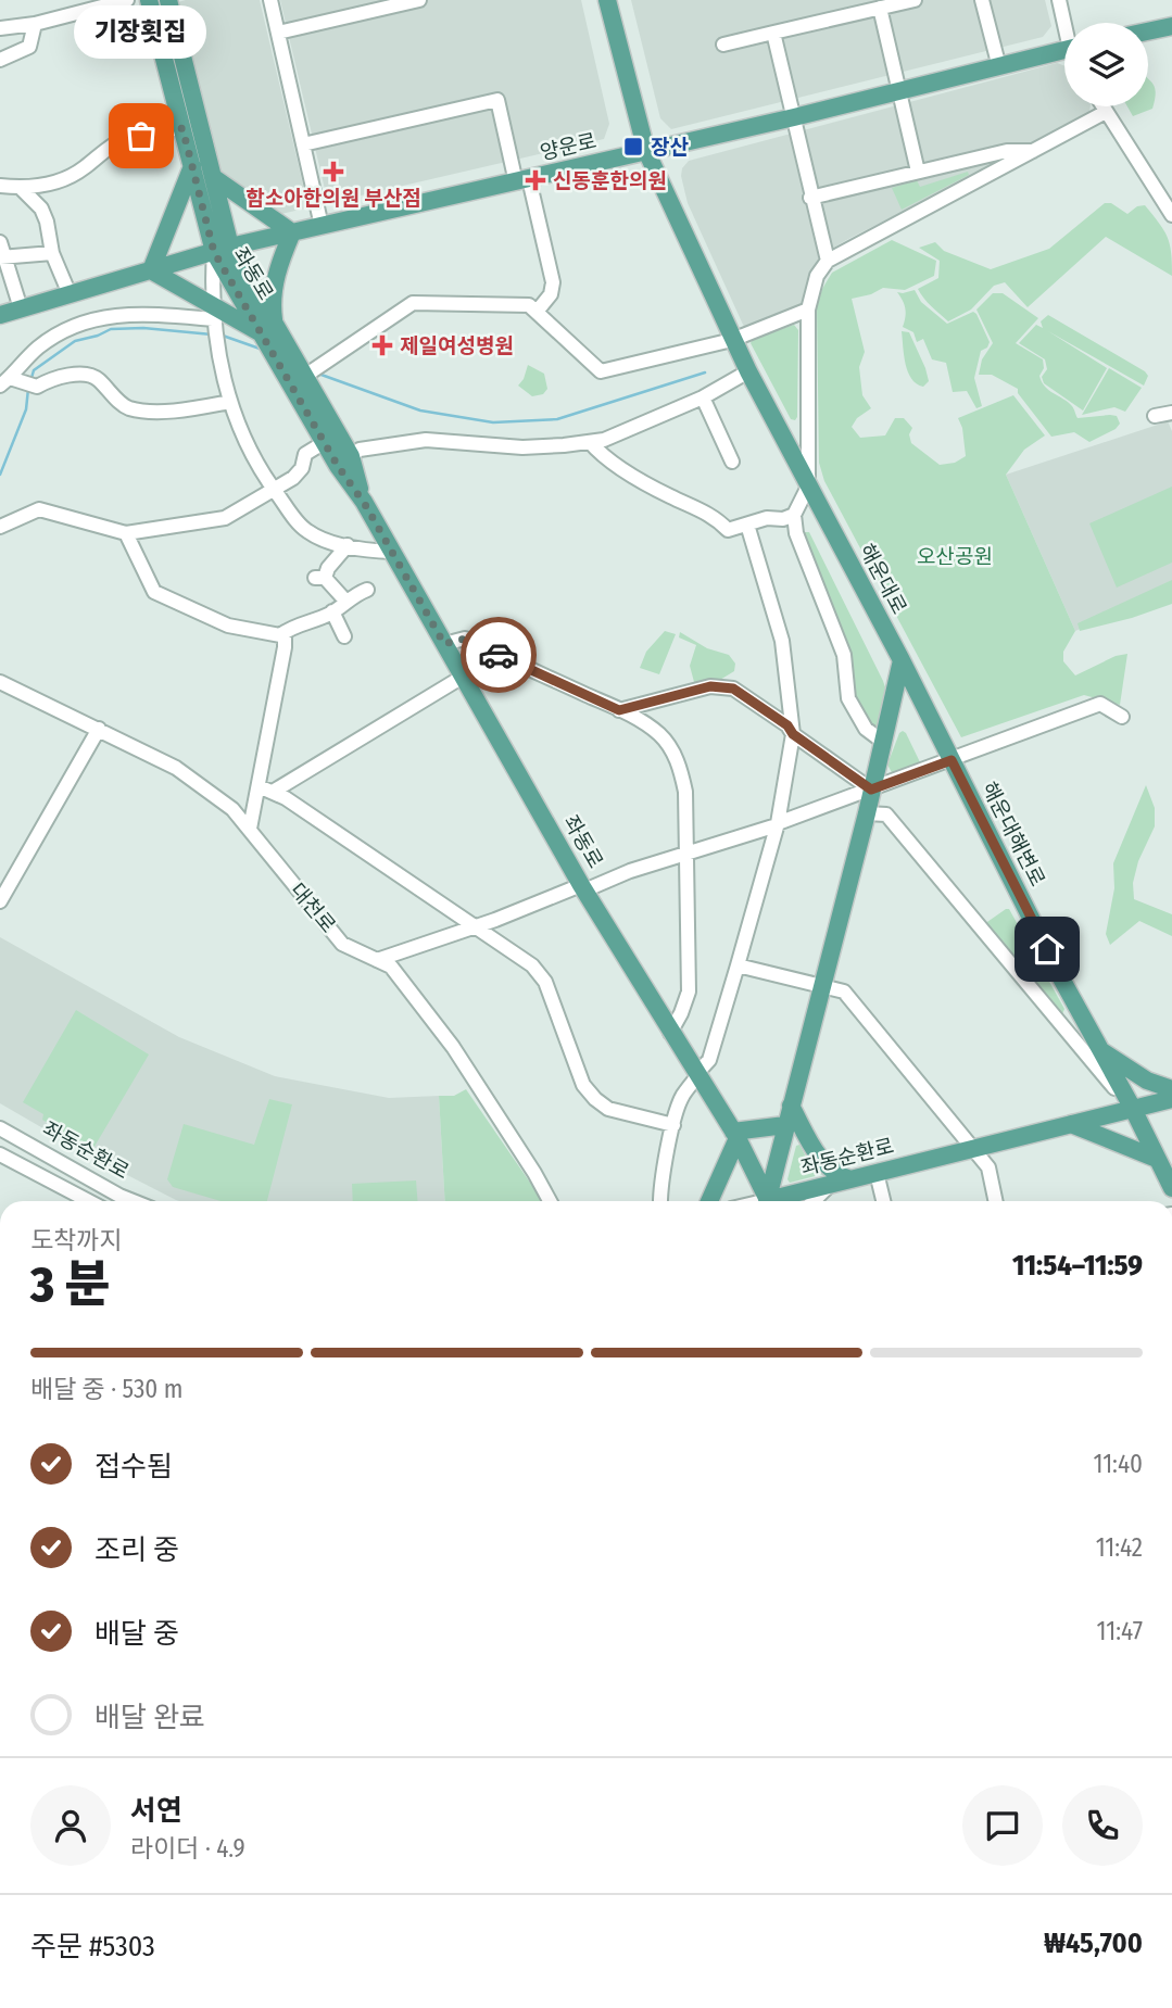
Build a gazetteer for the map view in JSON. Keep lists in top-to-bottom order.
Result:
{
  "streets": {
    "main road": [
      "양운로",
      "좌동로",
      "해운대로",
      "해운대해변로",
      "좌동순환로"
    ],
    "street": ["대천로"]
  },
  "crossings": [
    ["양운로", "좌동로"],
    ["양운로", "해운대로"],
    ["해운대로", "해운대해변로"],
    ["해운대해변로", "좌동순환로"]
  ],
  "parks": ["오산공원"],
  "places": {
    "other": ["기장횟집"],
    "transit": ["장산"],
    "health": ["함소아한의원 부산점", "신동훈한의원", "제일여성병원"]
  },
  "page": {
    "bubble": "기장횟집",
    "heading": ["3 분", "도착까지", "11:54–11:59"],
    "panel": [
      "서연",
      "라이더 · 4.9",
      "주문 #5303",
      "₩45,700"
    ],
    "bar": "배달 중 · 530 m",
    "list": [
      ["접수됨", "11:40"],
      ["조리 중", "11:42"],
      ["배달 중", "11:47"],
      "배달 완료"
    ]
  }
}
